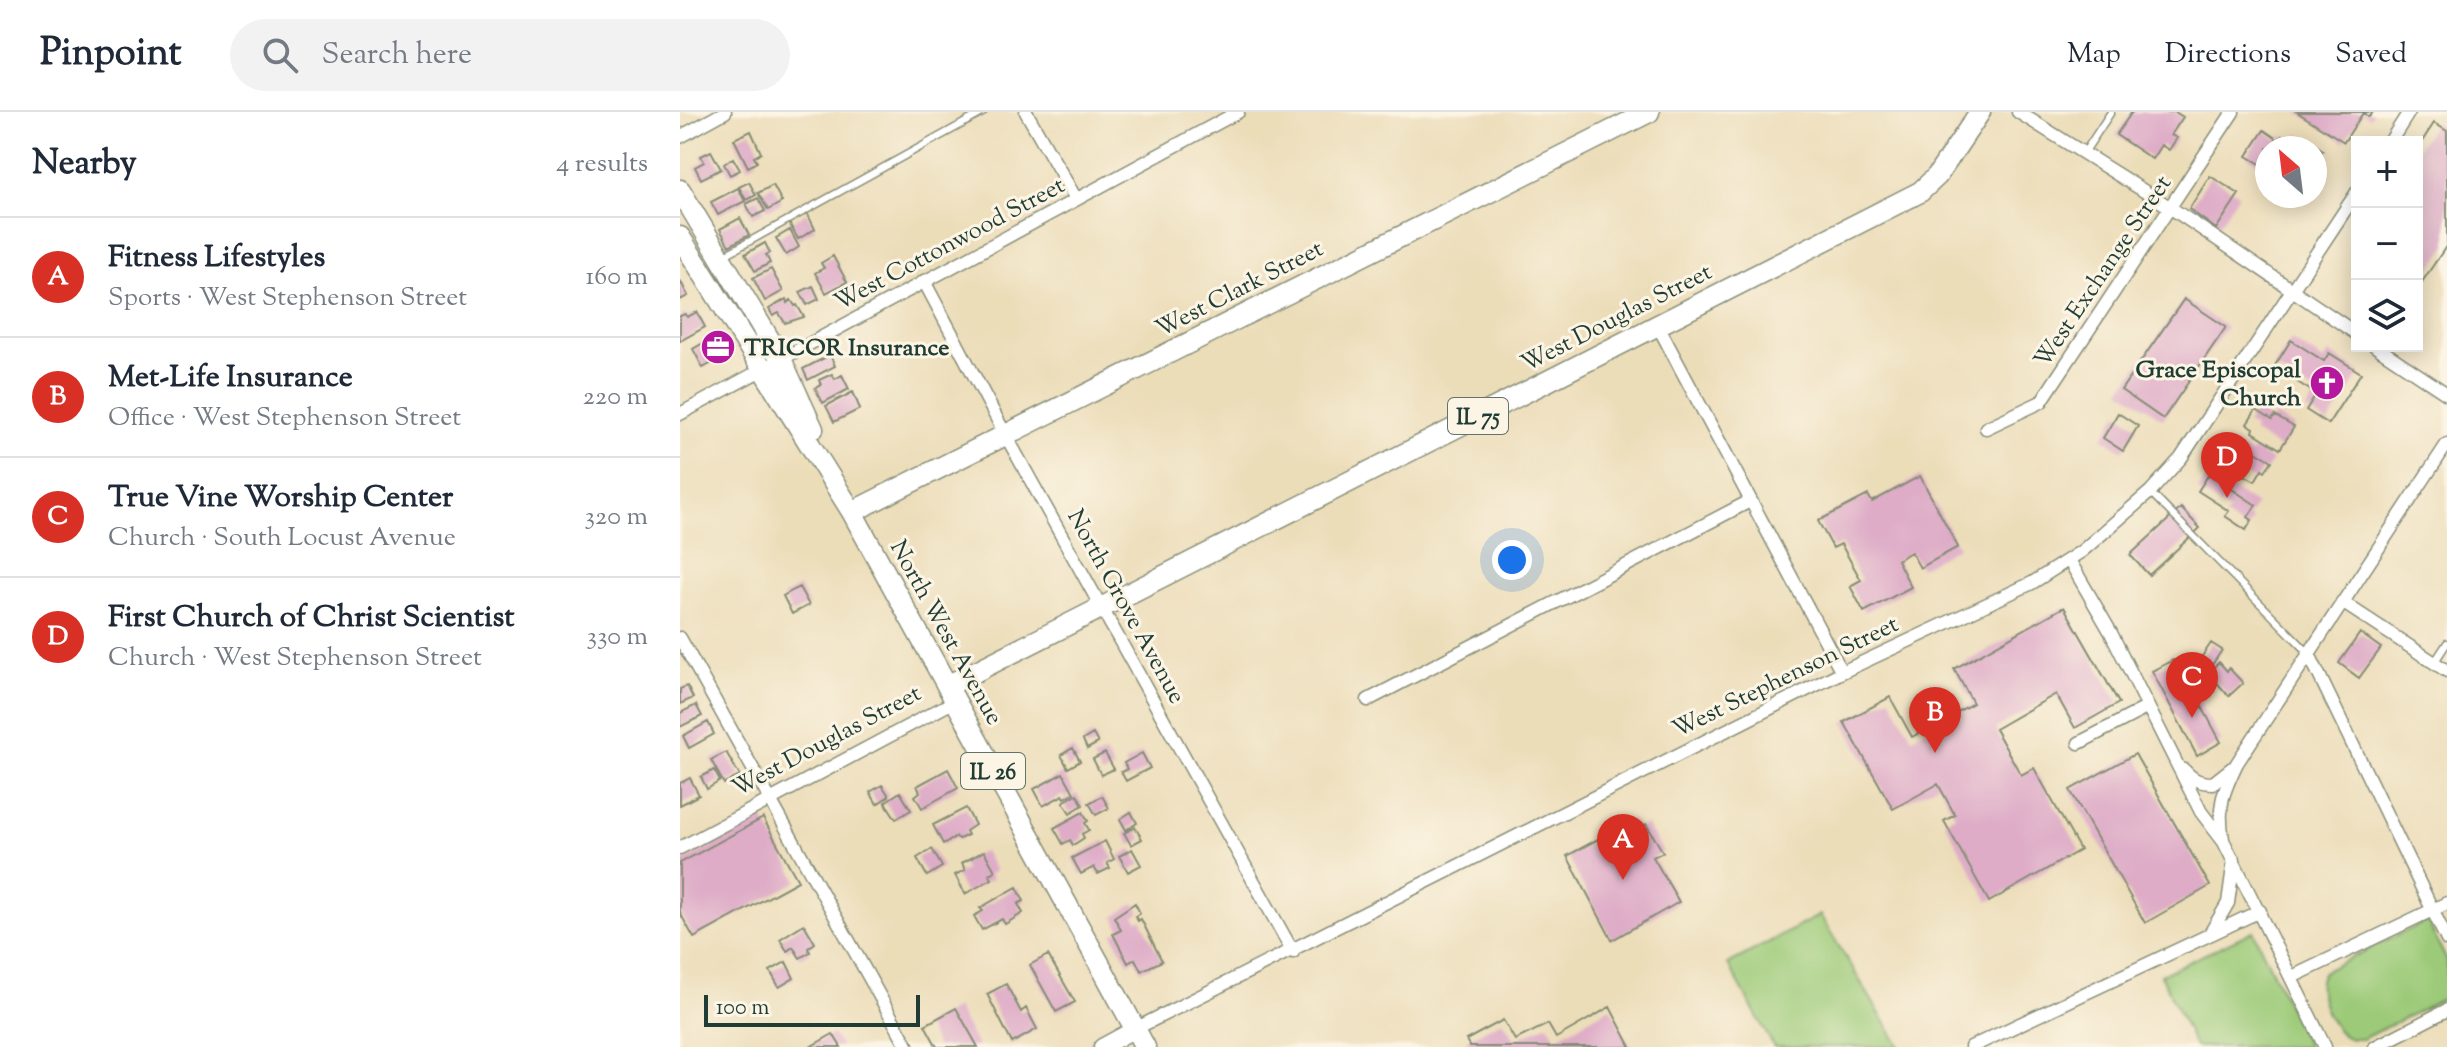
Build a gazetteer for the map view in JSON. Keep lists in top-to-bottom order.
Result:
{
  "streets": {
    "main road": [
      "West Clark Street",
      "West Douglas Street",
      "IL 75",
      "North West Avenue",
      "IL 26"
    ],
    "street": [
      "West Cottonwood Street",
      "West Exchange Street",
      "North Grove Avenue",
      "West Stephenson Street"
    ]
  },
  "crossings": [
    ["West Cottonwood Street", "North Grove Avenue"],
    ["West Cottonwood Street", "North West Avenue"],
    ["West Clark Street", "North Grove Avenue"],
    ["West Clark Street", "North West Avenue"],
    ["West Douglas Street", "North Grove Avenue"],
    ["West Douglas Street", "North West Avenue"],
    ["North Grove Avenue", "West Stephenson Street"],
    ["North West Avenue", "West Stephenson Street"]
  ],
  "places": {
    "office": ["TRICOR Insurance"],
    "church": ["Grace Episcopal Church"]
  },
  "scale_bar": "100 m",
  "north": "top left",
  "page": {
    "header": "Pinpoint",
    "search": "Search here",
    "nav": ["Map", "Directions", "Saved"],
    "heading": ["Nearby", "4 results"],
    "map_buttons": ["+", "−"],
    "list": [
      {
        "mark": "A",
        "name": "Fitness Lifestyles",
        "note": "Sports · West Stephenson Street",
        "value": "160 m"
      },
      {
        "mark": "B",
        "name": "Met-Life Insurance",
        "note": "Office · West Stephenson Street",
        "value": "220 m"
      },
      {
        "mark": "C",
        "name": "True Vine Worship Center",
        "note": "Church · South Locust Avenue",
        "value": "320 m"
      },
      {
        "mark": "D",
        "name": "First Church of Christ Scientist",
        "note": "Church · West Stephenson Street",
        "value": "330 m"
      }
    ],
    "pins": [
      "D",
      "C",
      "B",
      "A"
    ],
    "scale": "100 m"
  }
}
